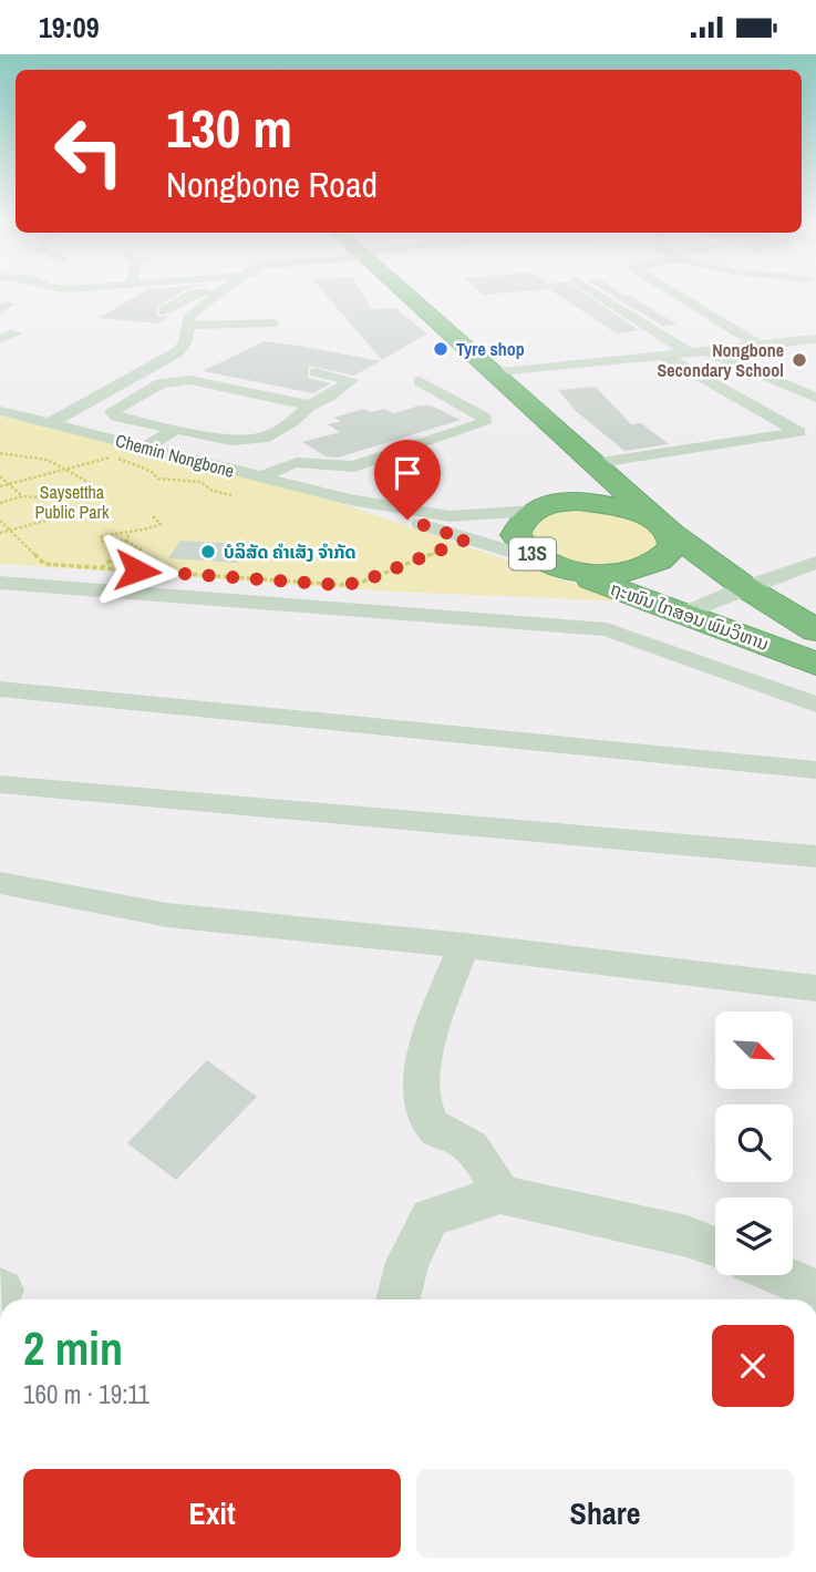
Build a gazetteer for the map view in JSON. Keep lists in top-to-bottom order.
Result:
{
  "streets": {
    "highway": ["13S", "ຖະໜົນ ໄກສອນ ພົມວິຫານ"],
    "street": ["Chemin Nongbone"]
  },
  "crossings": [
    ["13S", "ຖະໜົນ ໄກສອນ ພົມວິຫານ"]
  ],
  "parks": ["Saysettha Public Park"],
  "places": ["Tyre shop", "Nongbone Secondary School", "ບໍລິສັດ ຄຳເສັງ ຈຳກັດ"],
  "north": "bottom right",
  "page": {
    "status": "19:09",
    "turn": ["130 m", "Nongbone Road"],
    "heading": ["2 min", "160 m · 19:11"],
    "buttons": ["Exit", "Share"]
  }
}
